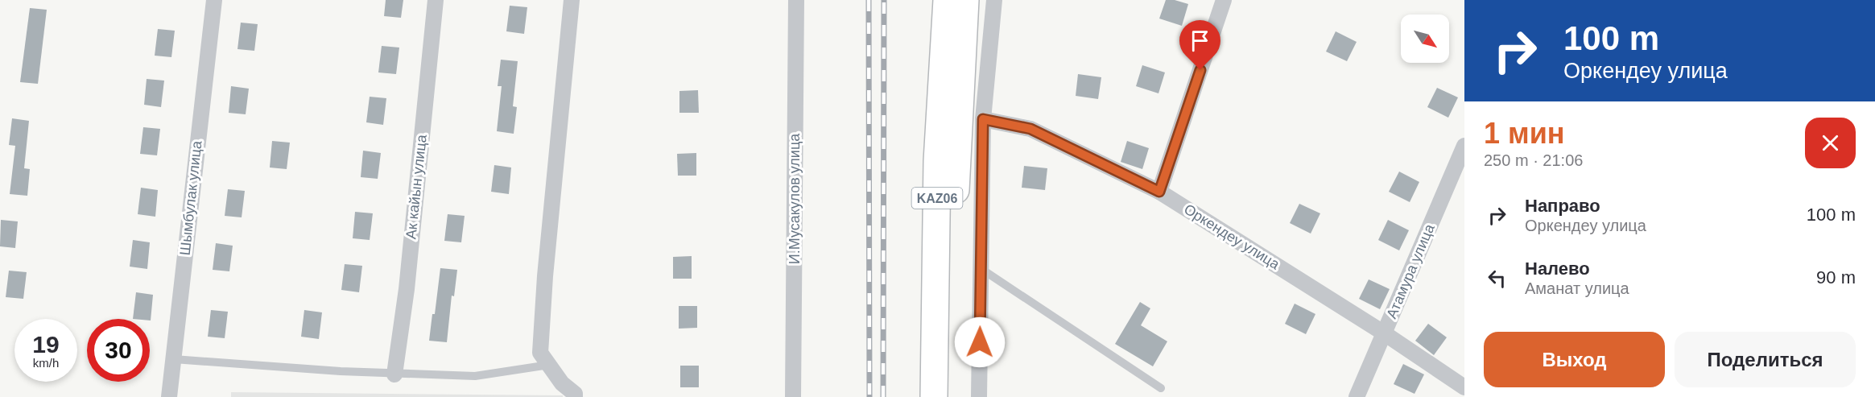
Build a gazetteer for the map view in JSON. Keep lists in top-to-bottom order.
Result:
{
  "streets": {
    "highway": ["KАZ06"],
    "street": [
      "Ак кайын улица",
      "Шымбулак улица",
      "И.Мусакулов улица",
      "Оркендеу улица",
      "Атамура улица"
    ]
  },
  "crossings": [
    ["Оркендеу улица", "Атамура улица"]
  ],
  "north": "bottom right",
  "page": {
    "turn": ["100 m", "Оркендеу улица"],
    "heading": ["1 мин", "250 m · 21:06"],
    "list": [
      {
        "name": "Направо",
        "note": "Оркендеу улица",
        "value": "100 m"
      },
      {
        "name": "Налево",
        "note": "Аманат улица",
        "value": "90 m"
      }
    ],
    "speed": "19 km/h",
    "limit": "30",
    "buttons": ["Выход", "Поделиться"]
  }
}
